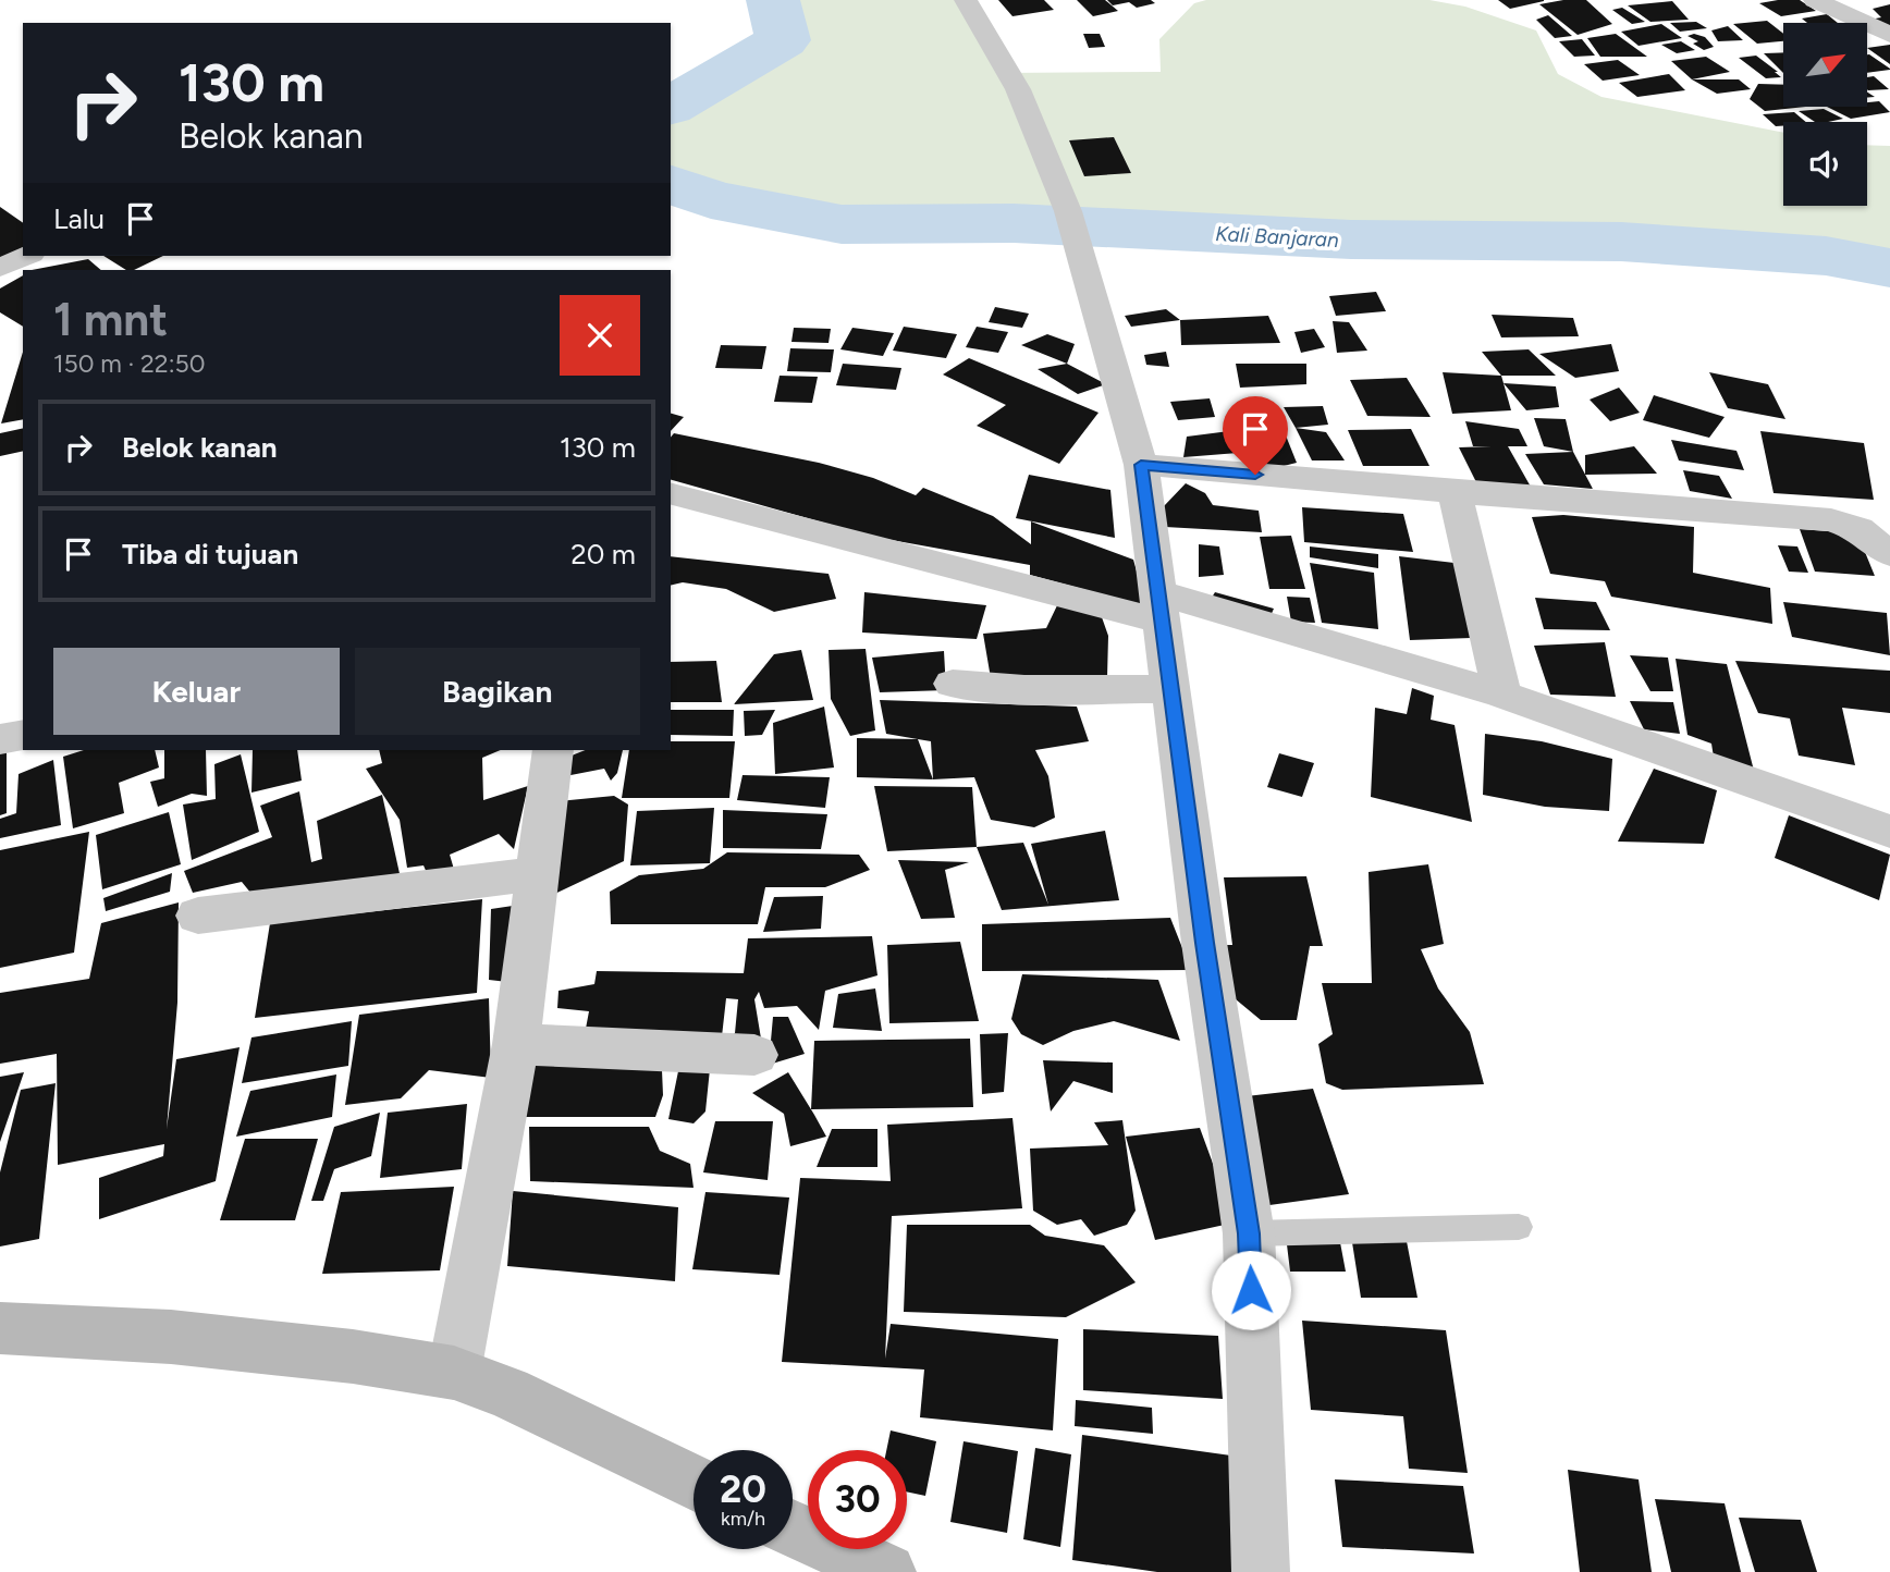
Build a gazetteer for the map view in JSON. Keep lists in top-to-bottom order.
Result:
{
  "water": ["Kali Banjaran"],
  "north": "top right",
  "page": {
    "turn": ["130 m", "Belok kanan"],
    "then": "Lalu",
    "heading": ["1 mnt", "150 m · 22:50"],
    "list": [
      {
        "name": "Belok kanan",
        "value": "130 m"
      },
      {
        "name": "Tiba di tujuan",
        "value": "20 m"
      }
    ],
    "buttons": ["Keluar", "Bagikan"],
    "speed": "20 km/h",
    "limit": "30"
  }
}
